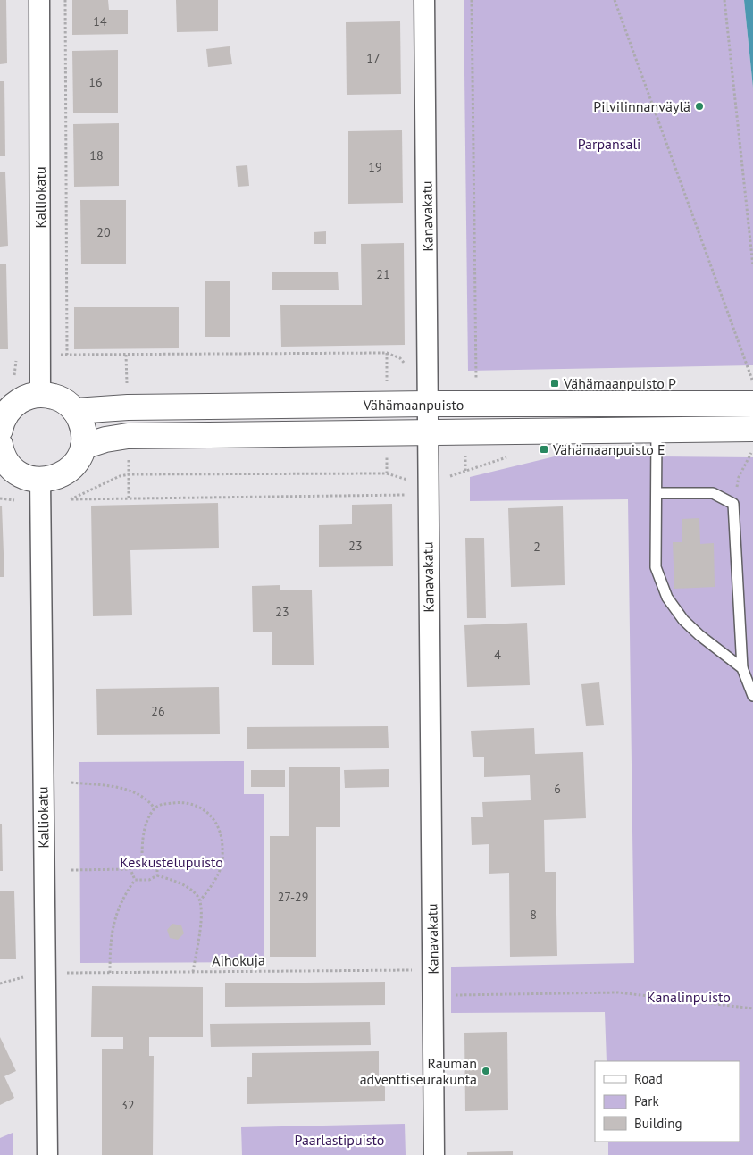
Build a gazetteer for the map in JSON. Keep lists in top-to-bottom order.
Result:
{
  "streets": {
    "main road": ["Vähämaanpuisto"],
    "street": ["Kalliokatu", "Kanavakatu"],
    "path": ["Aihokuja"]
  },
  "crossings": [
    ["Kalliokatu", "Aihokuja"],
    ["Kanavakatu", "Vähämaanpuisto"],
    ["Kanavakatu", "Aihokuja"]
  ],
  "parks": [
    "Parpansali",
    "Keskustelupuisto",
    "Kanalinpuisto",
    "Paarlastipuisto"
  ],
  "places": {
    "other": ["Pilvilinnanväylä", "Rauman adventtiseurakunta"],
    "transit": ["Vähämaanpuisto P", "Vähämaanpuisto E"]
  },
  "house_numbers": [
    "14",
    "17",
    "16",
    "18",
    "19",
    "20",
    "21",
    "23",
    "2",
    "23",
    "4",
    "26",
    "6",
    "27-29",
    "8",
    "32"
  ],
  "legend": ["Road", "Park", "Building"]
}
